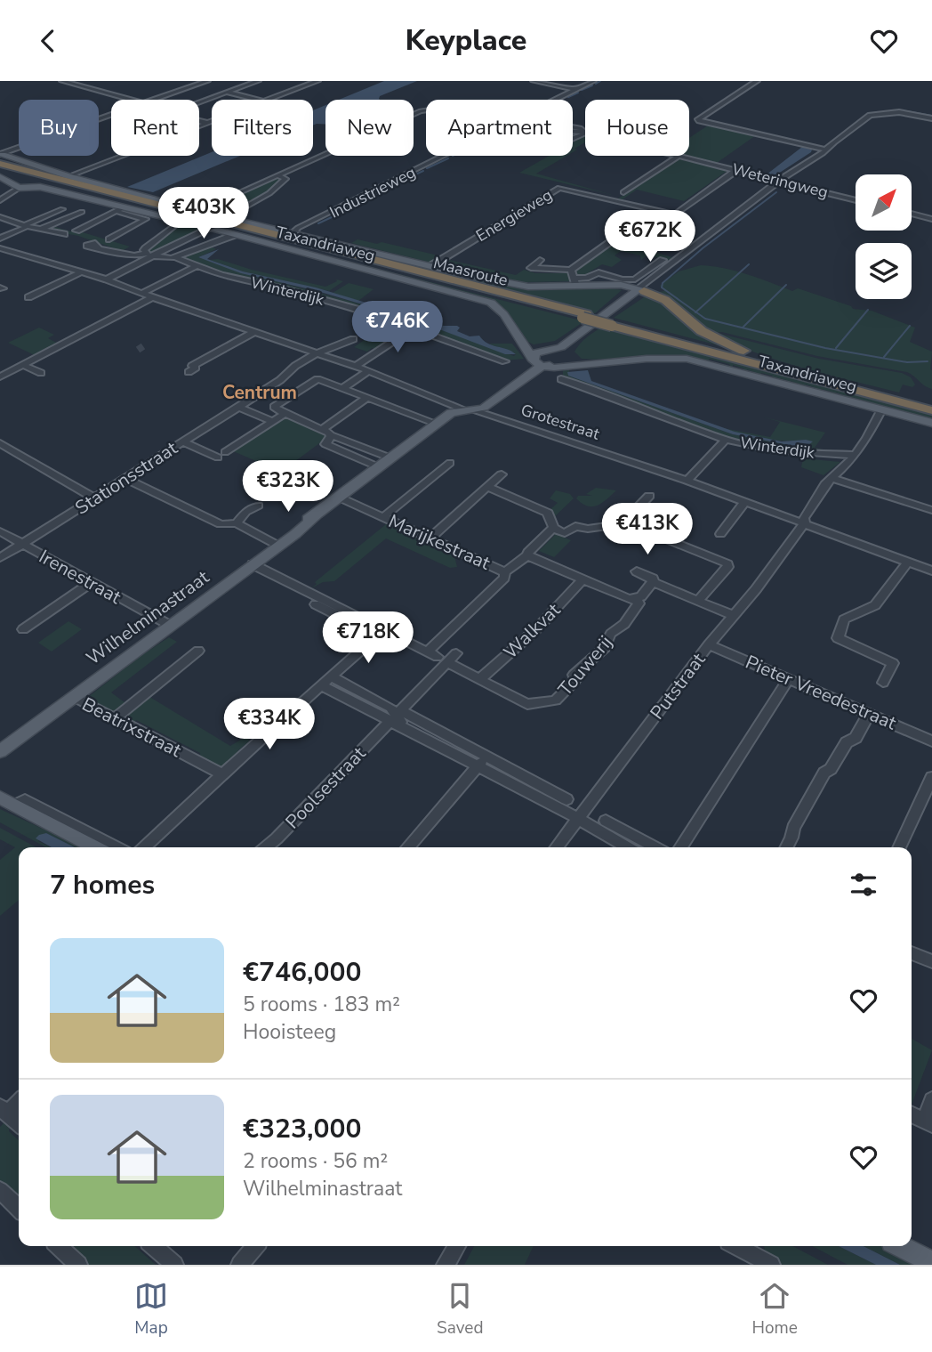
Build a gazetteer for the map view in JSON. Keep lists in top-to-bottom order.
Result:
{
  "streets": {
    "highway": ["Maasroute"],
    "main road": ["Taxandriaweg", "Wilhelminastraat"],
    "street": [
      "Weteringweg",
      "Industrieweg",
      "Energieweg",
      "Winterdijk",
      "Grotestraat",
      "Stationsstraat",
      "Marijkestraat",
      "Irenestraat",
      "Walkvat",
      "Touwerij",
      "Putstraat",
      "Pieter Vreedestraat",
      "Beatrixstraat",
      "Poolsestraat"
    ]
  },
  "crossings": [
    ["Weteringweg", "Energieweg"],
    ["Taxandriaweg", "Wilhelminastraat"],
    ["Taxandriaweg", "Putstraat"],
    ["Winterdijk", "Putstraat"],
    ["Grotestraat", "Stationsstraat"],
    ["Grotestraat", "Wilhelminastraat"],
    ["Grotestraat", "Putstraat"],
    ["Stationsstraat", "Irenestraat"],
    ["Marijkestraat", "Wilhelminastraat"],
    ["Marijkestraat", "Touwerij"],
    ["Irenestraat", "Wilhelminastraat"],
    ["Wilhelminastraat", "Beatrixstraat"],
    ["Walkvat", "Touwerij"],
    ["Putstraat", "Pieter Vreedestraat"]
  ],
  "districts": ["Centrum"],
  "north": "top right",
  "page": {
    "header": "Keyplace",
    "chip": [
      "Buy",
      "Rent",
      "Filters",
      "New",
      "Apartment",
      "House"
    ],
    "price": [
      "€403K",
      "€672K",
      "€746K",
      "€323K",
      "€413K",
      "€718K",
      "€334K"
    ],
    "heading": "7 homes",
    "list": [
      {
        "name": "€746,000",
        "note": "5 rooms · 183 m² · Hooisteeg"
      },
      {
        "name": "€323,000",
        "note": "2 rooms · 56 m² · Wilhelminastraat"
      }
    ],
    "tabs": ["Map", "Saved", "Home"]
  }
}
